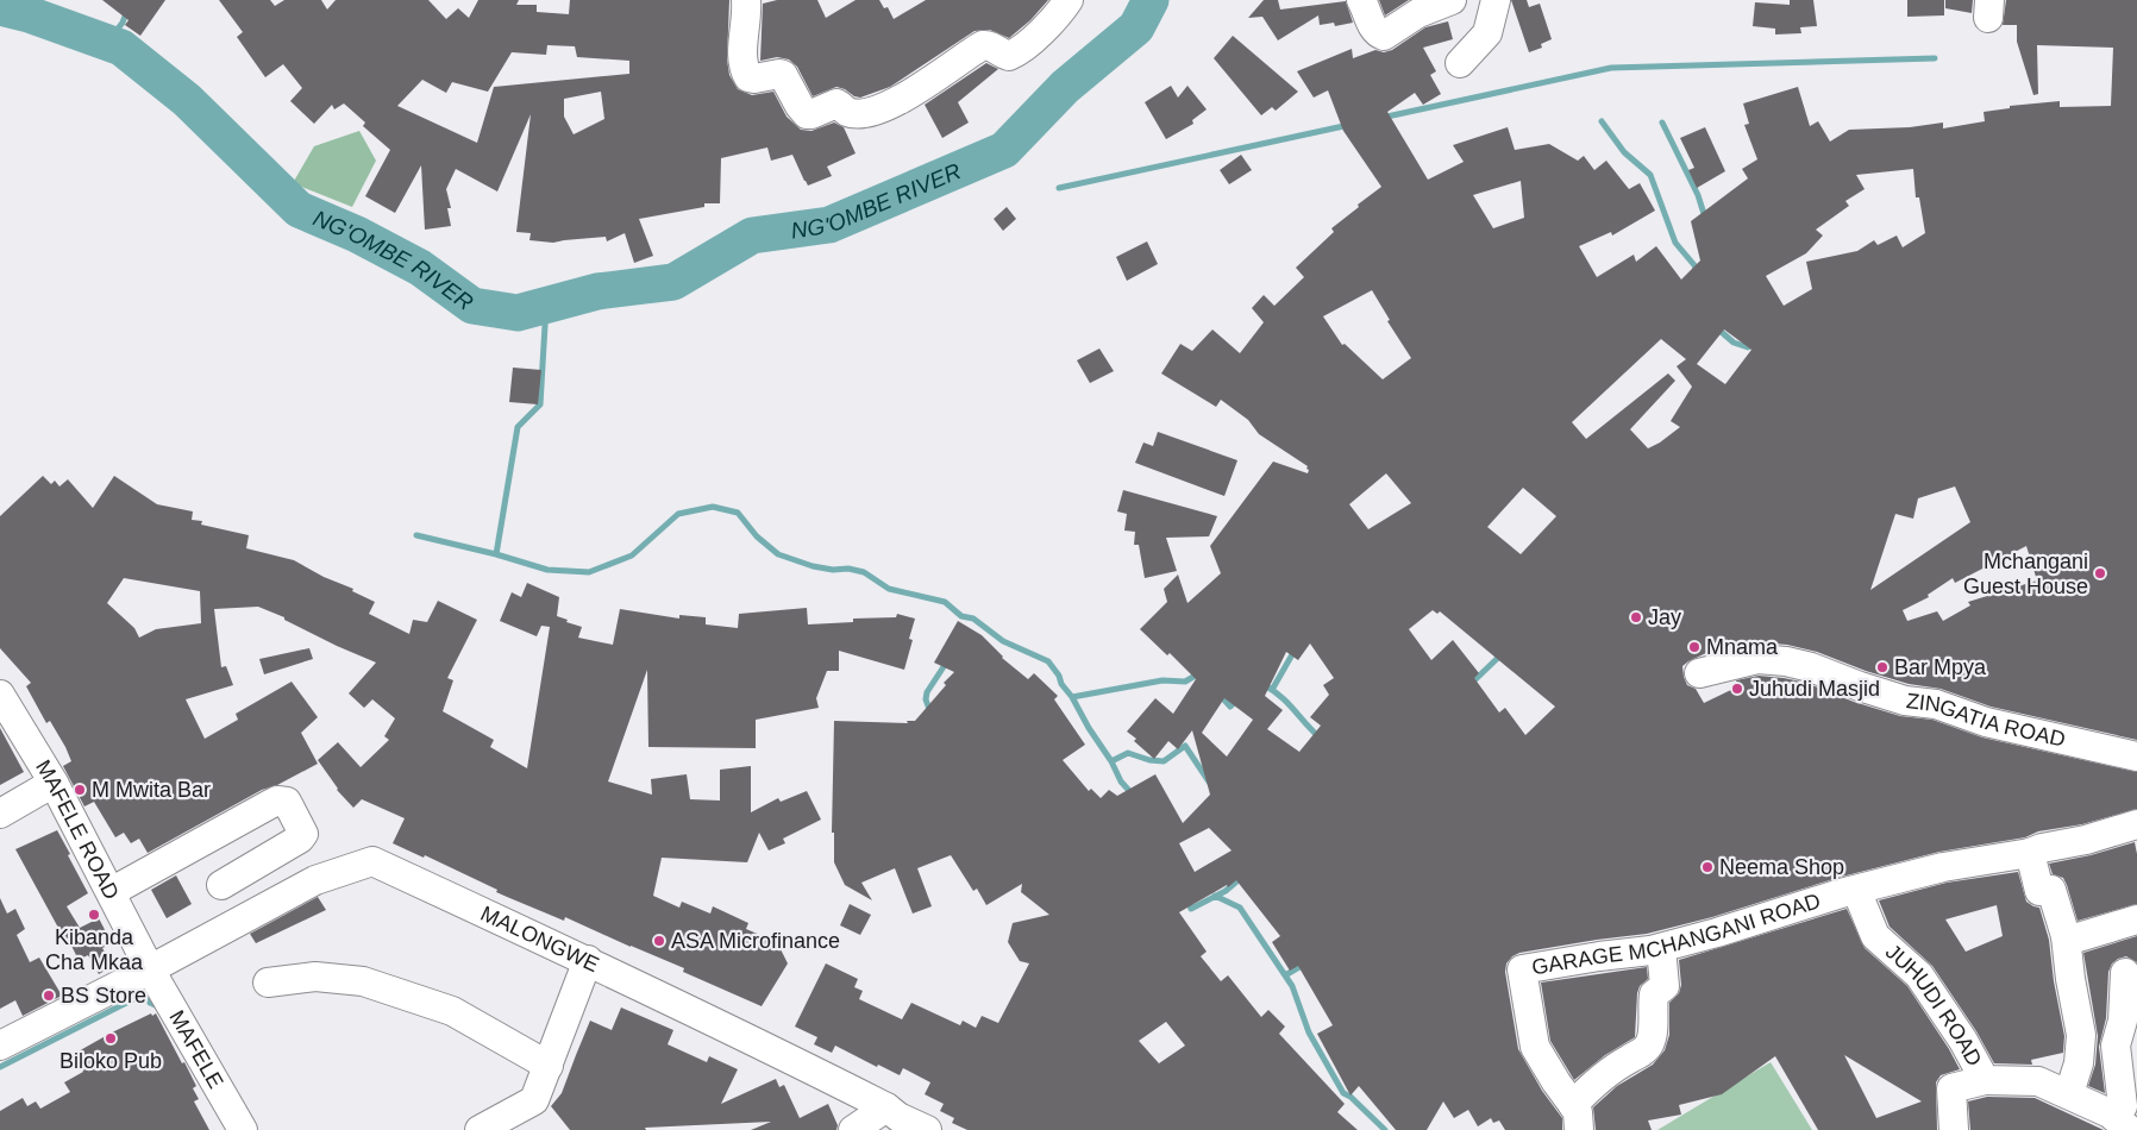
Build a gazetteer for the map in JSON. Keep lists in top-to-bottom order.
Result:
{
  "streets": {
    "street": [
      "ZINGATIA ROAD",
      "MAFELE ROAD",
      "GARAGE MCHANGANI ROAD",
      "MALONGWE",
      "JUHUDI ROAD",
      "MAFELE"
    ]
  },
  "crossings": [
    ["MAFELE ROAD", "MALONGWE"],
    ["MAFELE ROAD", "MAFELE"],
    ["GARAGE MCHANGANI ROAD", "JUHUDI ROAD"],
    ["MALONGWE", "MAFELE"]
  ],
  "water": ["NG'OMBE RIVER"],
  "places": [
    "Mchangani Guest House",
    "Jay",
    "Mnama",
    "Bar Mpya",
    "Juhudi Masjid",
    "M Mwita Bar",
    "Neema Shop",
    "Kibanda Cha Mkaa",
    "ASA Microfinance",
    "BS Store",
    "Biloko Pub"
  ]
}
